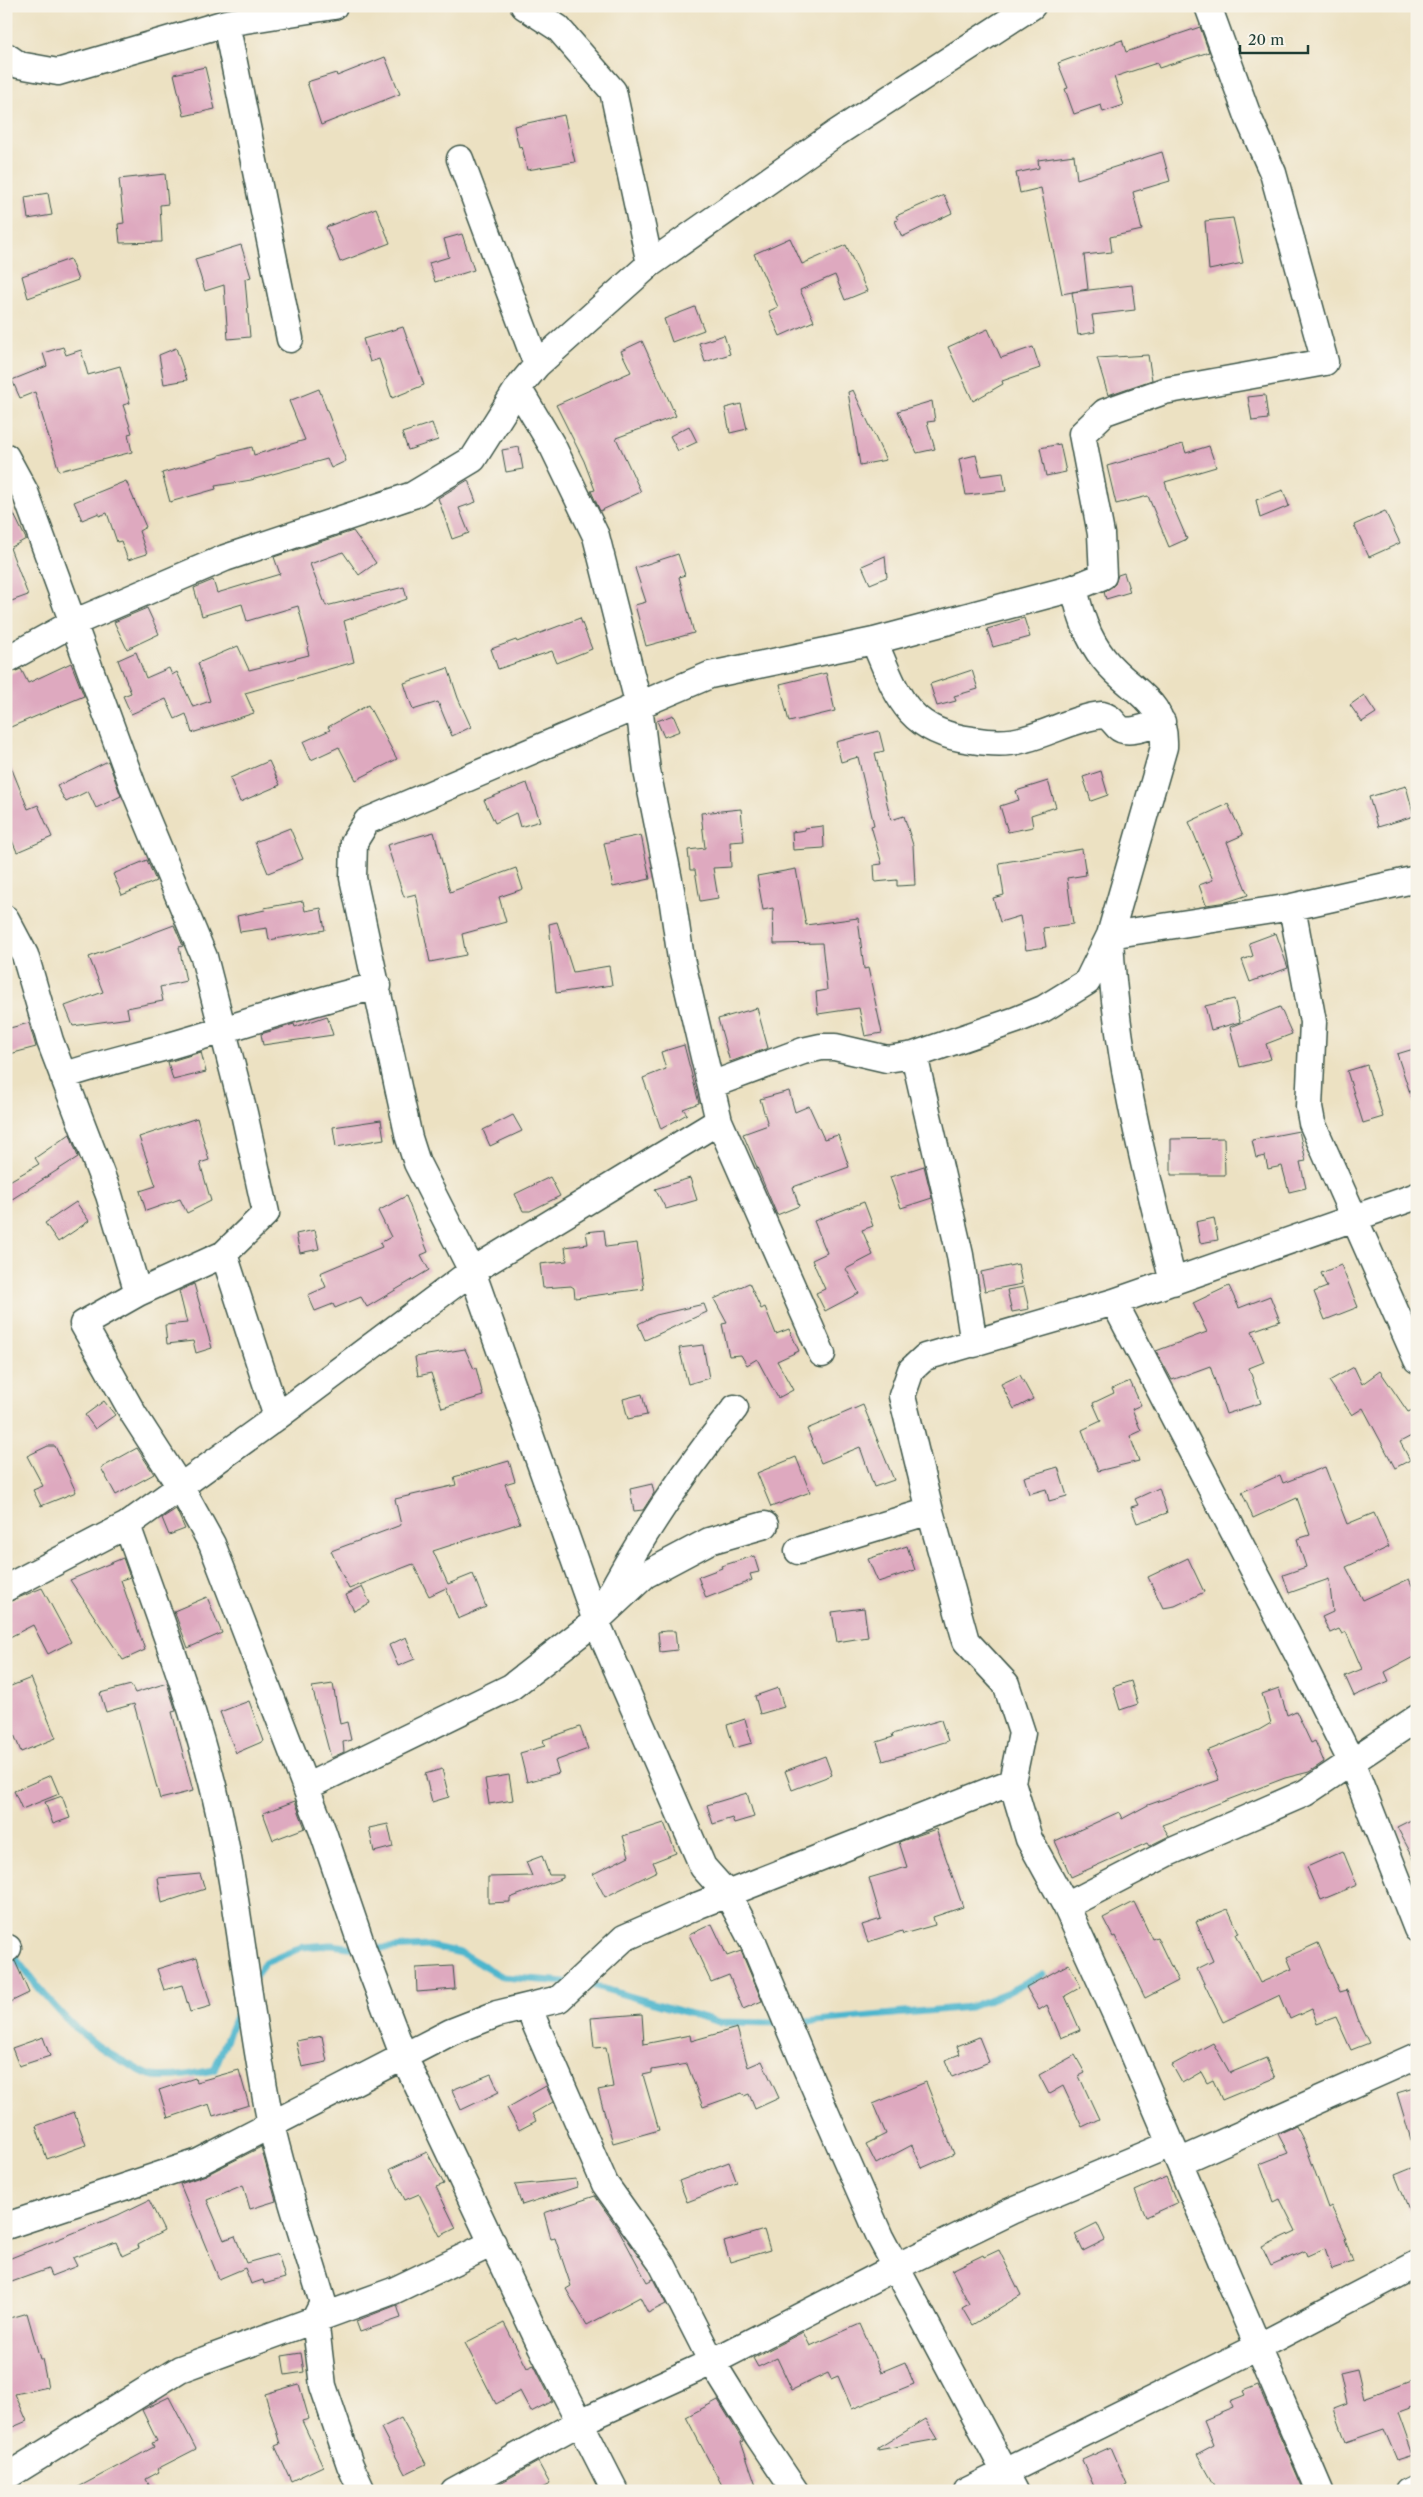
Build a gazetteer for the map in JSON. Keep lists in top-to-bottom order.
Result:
{
  "scale_bar": "20 m"
}
